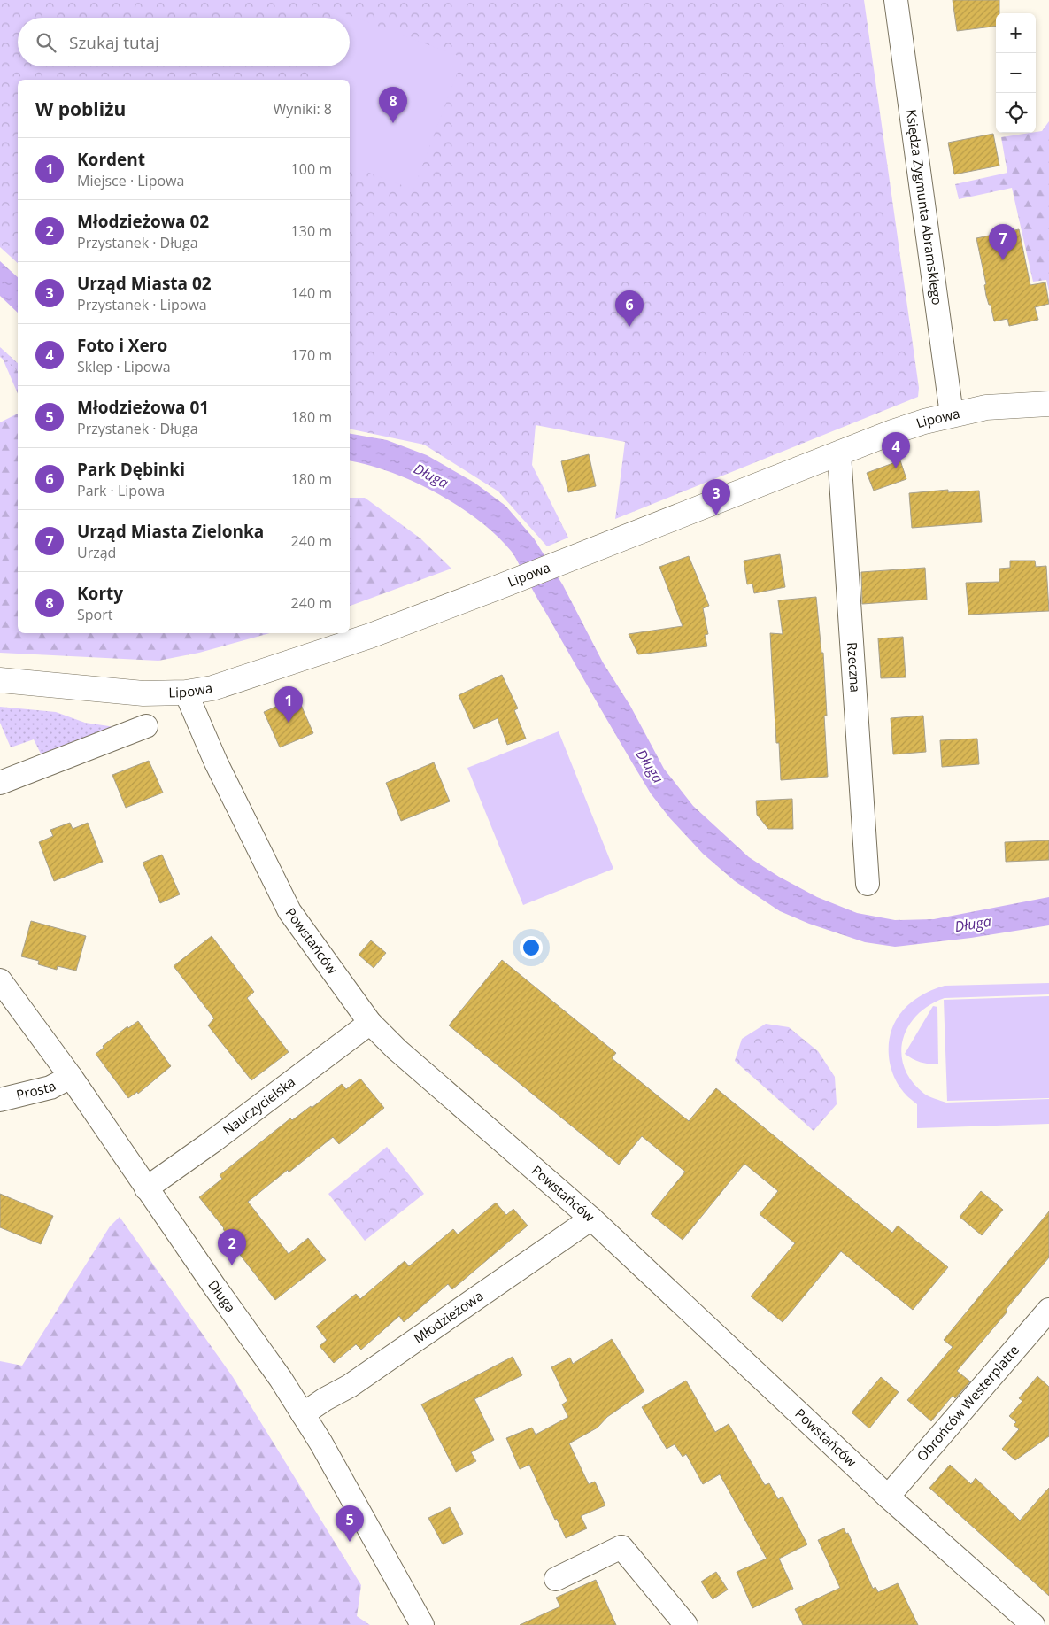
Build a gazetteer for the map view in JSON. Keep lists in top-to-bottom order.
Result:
{
  "streets": {
    "street": [
      "Księdza Zygmunta Abramskiego",
      "Lipowa",
      "Rzeczna",
      "Powstańców",
      "Prosta",
      "Nauczycielska",
      "Długa",
      "Młodzieżowa",
      "Obrońców Westerplatte"
    ]
  },
  "crossings": [
    ["Księdza Zygmunta Abramskiego", "Lipowa"],
    ["Lipowa", "Rzeczna"],
    ["Lipowa", "Powstańców"],
    ["Powstańców", "Nauczycielska"],
    ["Powstańców", "Młodzieżowa"],
    ["Powstańców", "Obrońców Westerplatte"],
    ["Prosta", "Długa"],
    ["Nauczycielska", "Długa"],
    ["Długa", "Młodzieżowa"]
  ],
  "water": ["Długa"],
  "page": {
    "map_buttons": ["+", "−"],
    "search": "Szukaj tutaj",
    "heading": ["W pobliżu", "Wyniki: 8"],
    "pins": [
      "8",
      "7",
      "6",
      "4",
      "3",
      "1",
      "2",
      "5"
    ],
    "list": [
      {
        "mark": "1",
        "name": "Kordent",
        "note": "Miejsce · Lipowa",
        "value": "100 m"
      },
      {
        "mark": "2",
        "name": "Młodzieżowa 02",
        "note": "Przystanek · Długa",
        "value": "130 m"
      },
      {
        "mark": "3",
        "name": "Urząd Miasta 02",
        "note": "Przystanek · Lipowa",
        "value": "140 m"
      },
      {
        "mark": "4",
        "name": "Foto i Xero",
        "note": "Sklep · Lipowa",
        "value": "170 m"
      },
      {
        "mark": "5",
        "name": "Młodzieżowa 01",
        "note": "Przystanek · Długa",
        "value": "180 m"
      },
      {
        "mark": "6",
        "name": "Park Dębinki",
        "note": "Park · Lipowa",
        "value": "180 m"
      },
      {
        "mark": "7",
        "name": "Urząd Miasta Zielonka",
        "note": "Urząd",
        "value": "240 m"
      },
      {
        "mark": "8",
        "name": "Korty",
        "note": "Sport",
        "value": "240 m"
      }
    ]
  }
}
